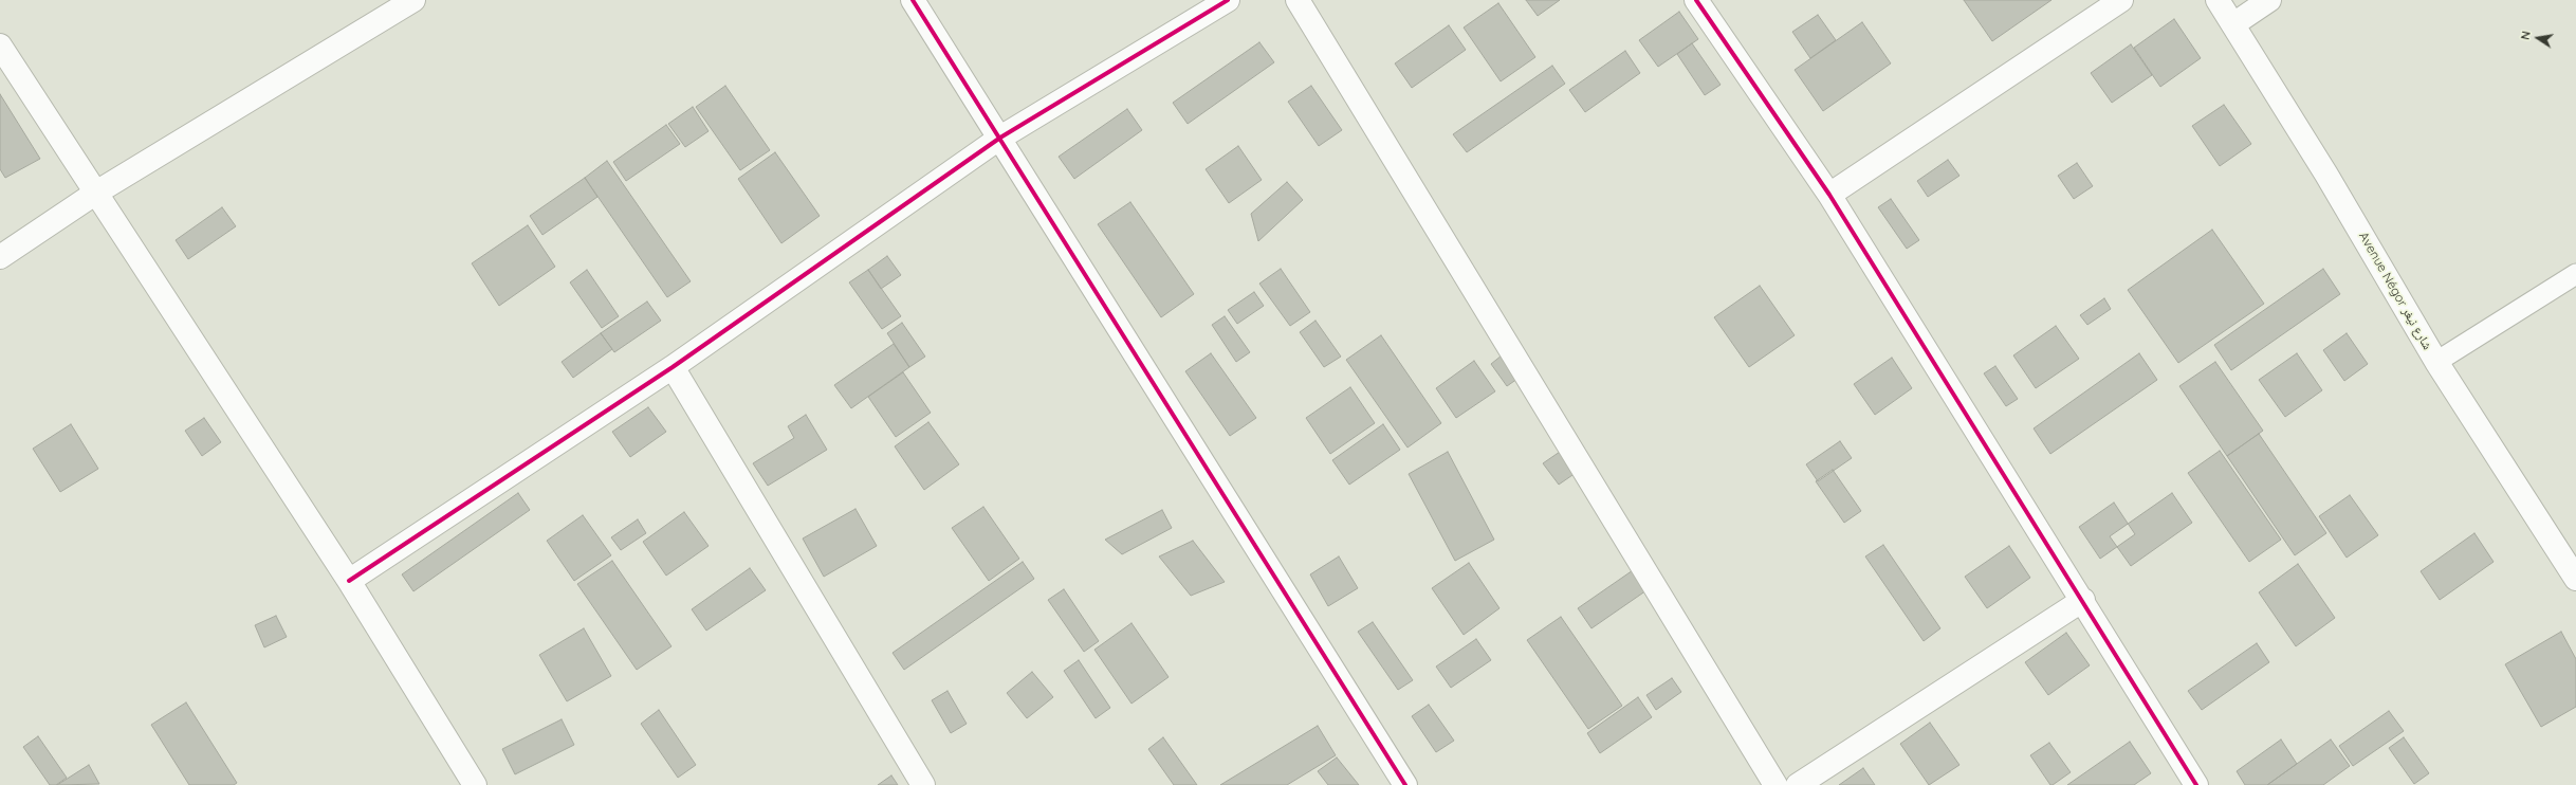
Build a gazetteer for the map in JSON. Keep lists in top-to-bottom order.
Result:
{
  "streets": {
    "street": ["Avenue Négor شارع نيغر"]
  },
  "north": "left"
}
